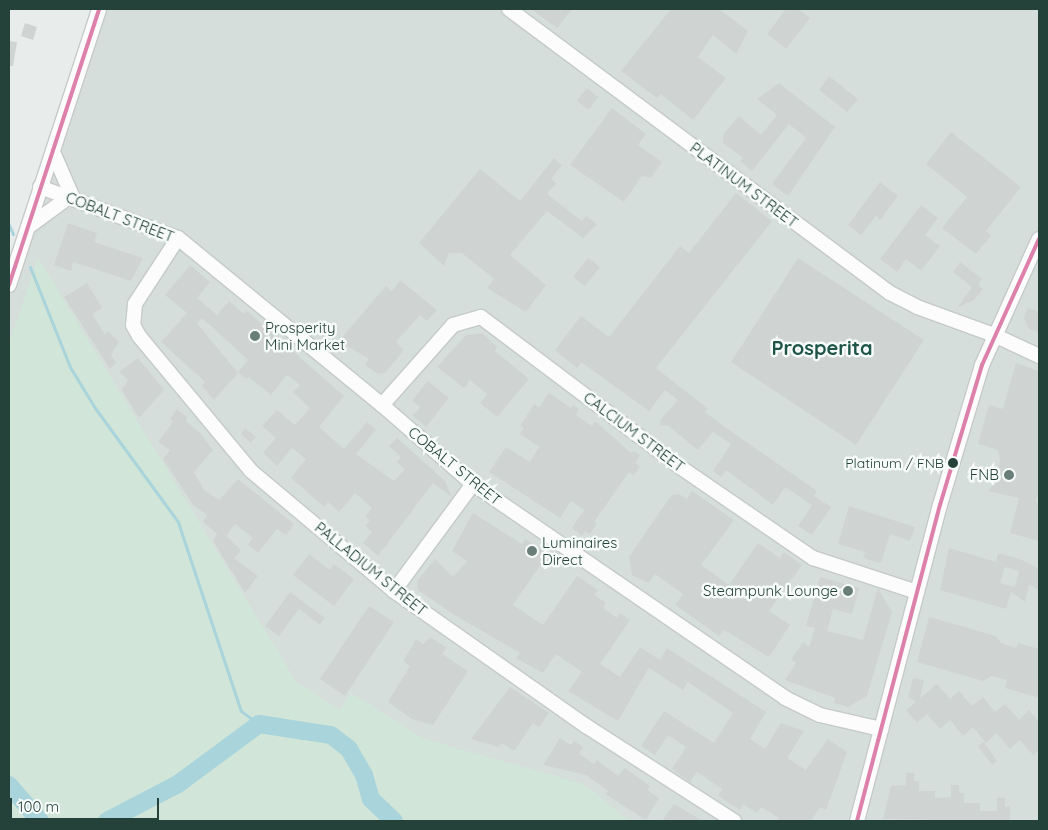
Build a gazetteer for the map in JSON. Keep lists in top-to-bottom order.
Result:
{
  "streets": {
    "street": [
      "PLATINUM STREET",
      "COBALT STREET",
      "CALCIUM STREET",
      "PALLADIUM STREET"
    ]
  },
  "crossings": [
    ["COBALT STREET", "CALCIUM STREET"],
    ["COBALT STREET", "PALLADIUM STREET"]
  ],
  "districts": ["Prosperita"],
  "places": [
    "Prosperity Mini Market",
    "Platinum / FNB",
    "FNB",
    "Luminaires Direct",
    "Steampunk Lounge"
  ],
  "scale_bar": "100 m"
}
